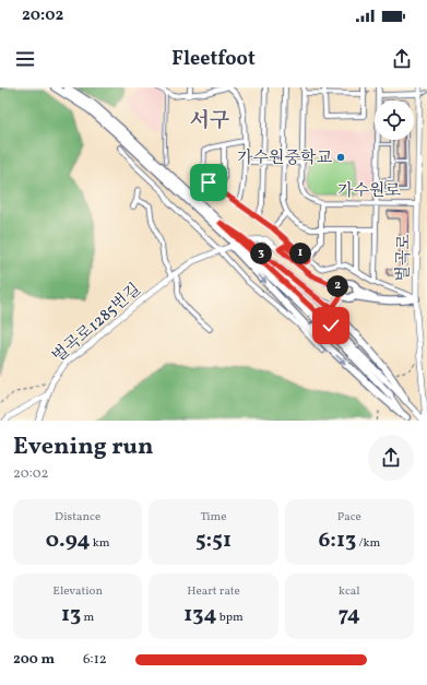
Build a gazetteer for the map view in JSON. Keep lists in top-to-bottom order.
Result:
{
  "streets": {
    "street": ["가수원로", "벌곡로", "벌곡로1285번길"]
  },
  "crossings": [
    ["가수원로", "벌곡로"]
  ],
  "districts": ["서구"],
  "places": ["가수원중학교"],
  "page": {
    "status": "20:02",
    "header": "Fleetfoot",
    "pins": ["1", "3", "2"],
    "heading": ["Evening run", "20:02"],
    "stats": [
      ["Distance", "0.94 km"],
      ["Time", "5:51"],
      ["Pace", "6:13 /km"],
      ["Elevation", "13 m"],
      ["Heart rate", "134 bpm"],
      ["kcal", "74"]
    ],
    "list": [
      {
        "name": "200 m",
        "note": "6:12"
      }
    ]
  }
}
